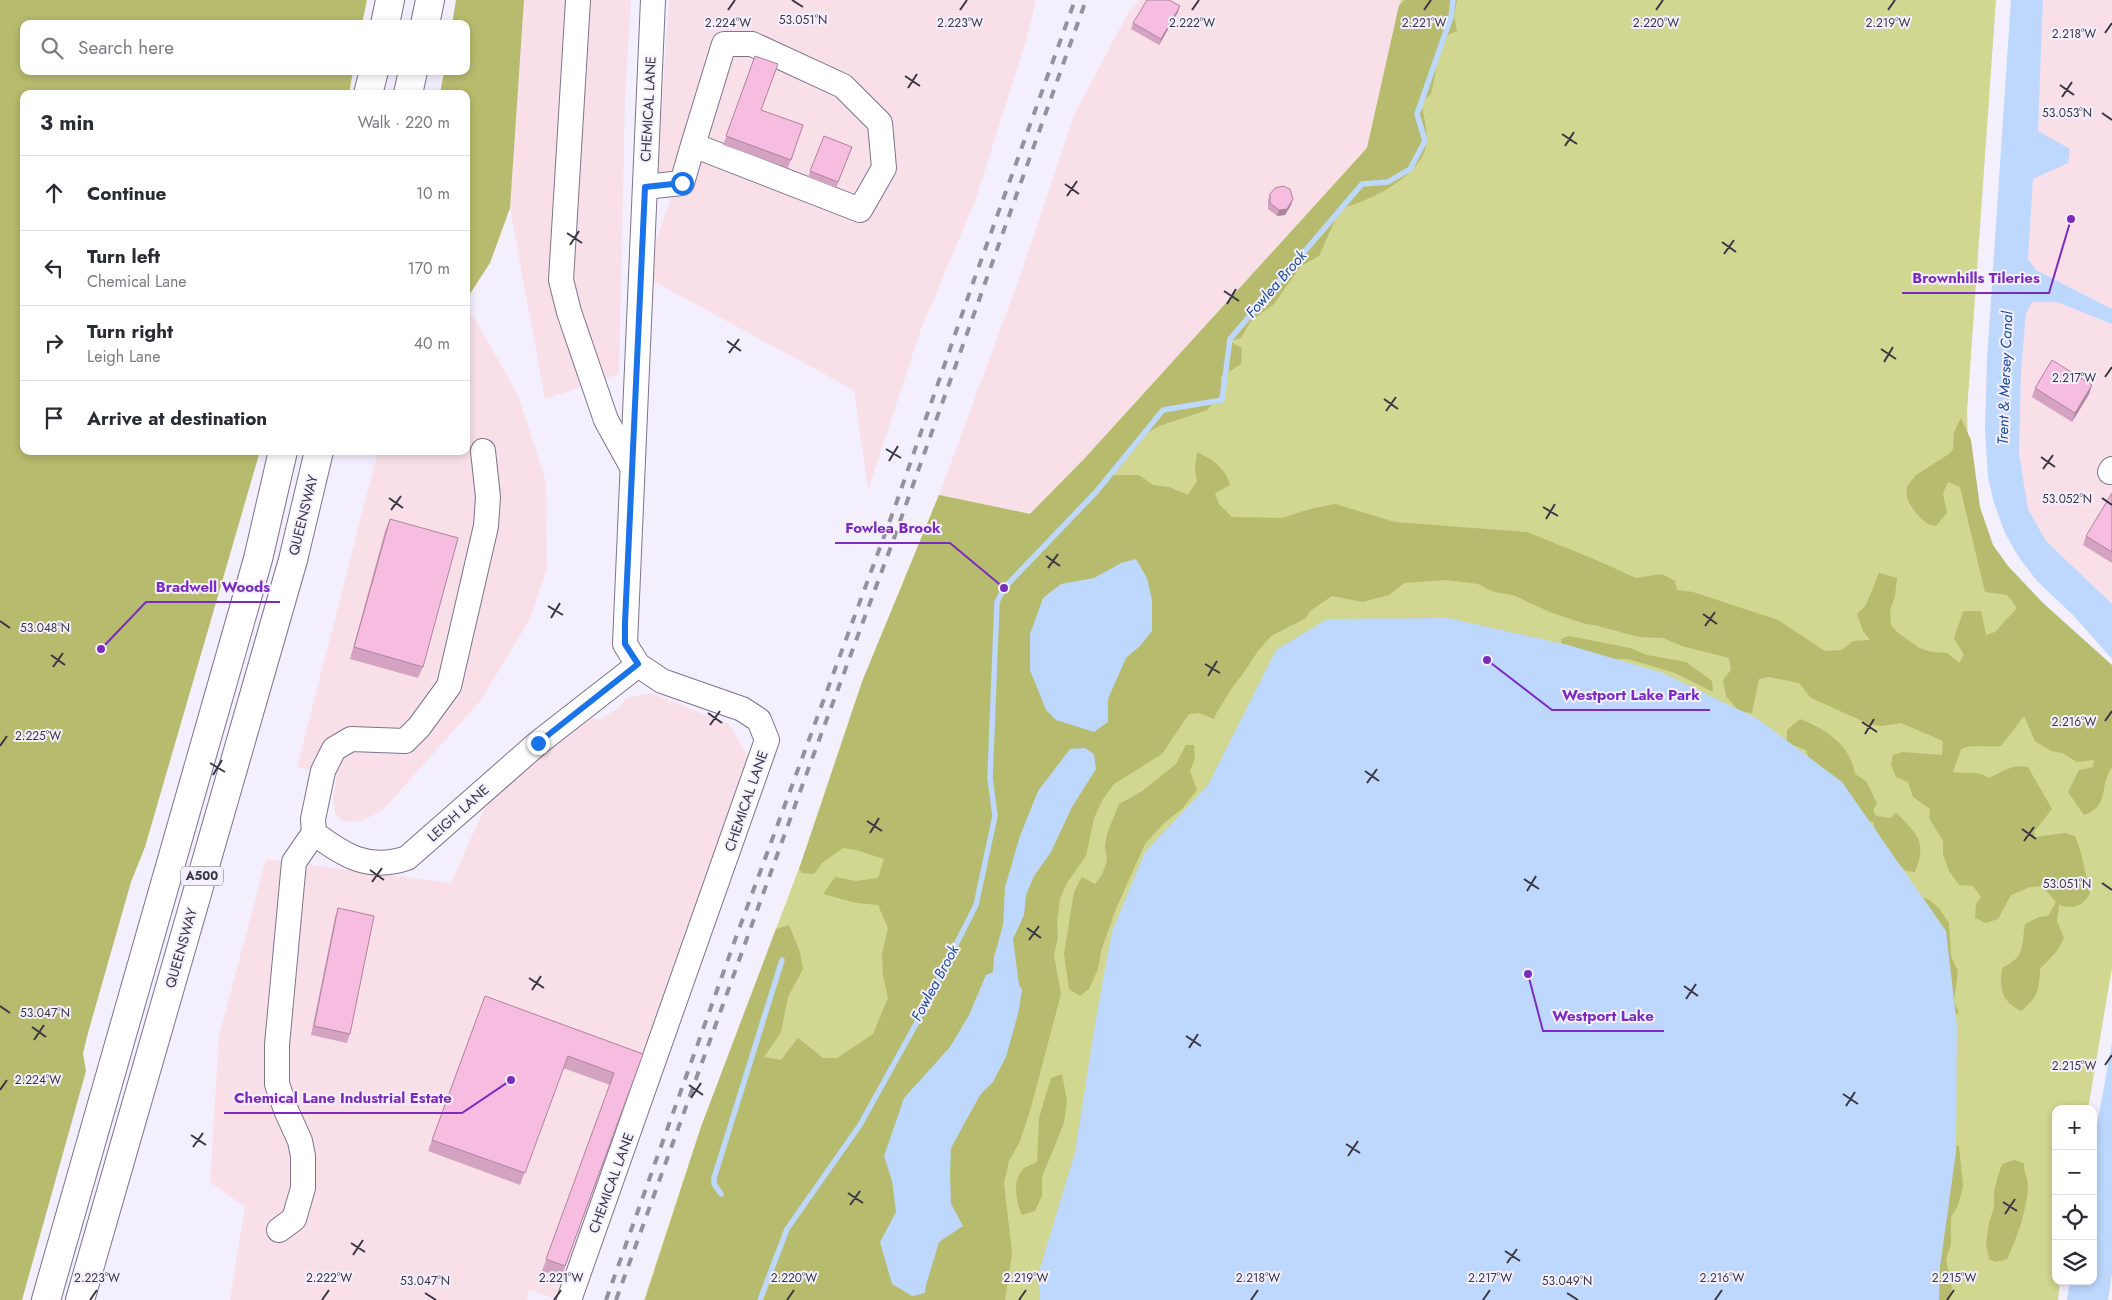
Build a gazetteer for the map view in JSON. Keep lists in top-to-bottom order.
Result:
{
  "streets": {
    "highway": ["QUEENSWAY", "A500"],
    "street": ["CHEMICAL LANE", "LEIGH LANE"]
  },
  "crossings": [
    ["CHEMICAL LANE", "LEIGH LANE"]
  ],
  "water": ["Fowlea Brook", "Trent & Mersey Canal"],
  "places": [
    "Brownhills Tileries",
    "Fowlea Brook",
    "Bradwell Woods",
    "Westport Lake Park",
    "Westport Lake",
    "Chemical Lane Industrial Estate"
  ],
  "page": {
    "search": "Search here",
    "heading": ["3 min", "Walk · 220 m"],
    "list": [
      ["Continue", "10 m"],
      ["Turn left", "Chemical Lane", "170 m"],
      ["Turn right", "Leigh Lane", "40 m"],
      "Arrive at destination"
    ],
    "map_buttons": ["+", "−"]
  },
  "coordinates": [
    "53.051°N",
    "2.224°W",
    "2.223°W",
    "2.221°W",
    "2.222°W",
    "2.220°W",
    "2.219°W",
    "2.218°W",
    "53.053°N",
    "2.217°W",
    "53.052°N",
    "53.048°N",
    "2.216°W",
    "2.225°W",
    "53.047°N",
    "2.215°W",
    "53.049°N"
  ]
}
